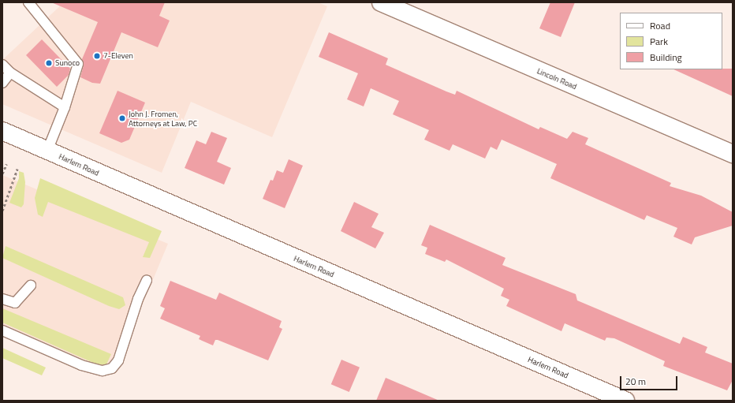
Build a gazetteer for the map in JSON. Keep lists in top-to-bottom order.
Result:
{
  "streets": {
    "main road": ["Lincoln Road", "Harlem Road"]
  },
  "places": ["7-Eleven", "Sunoco", "John J. Fromen, Attorneys at Law, PC"],
  "legend": ["Road", "Park", "Building"],
  "scale_bar": "20 m"
}
